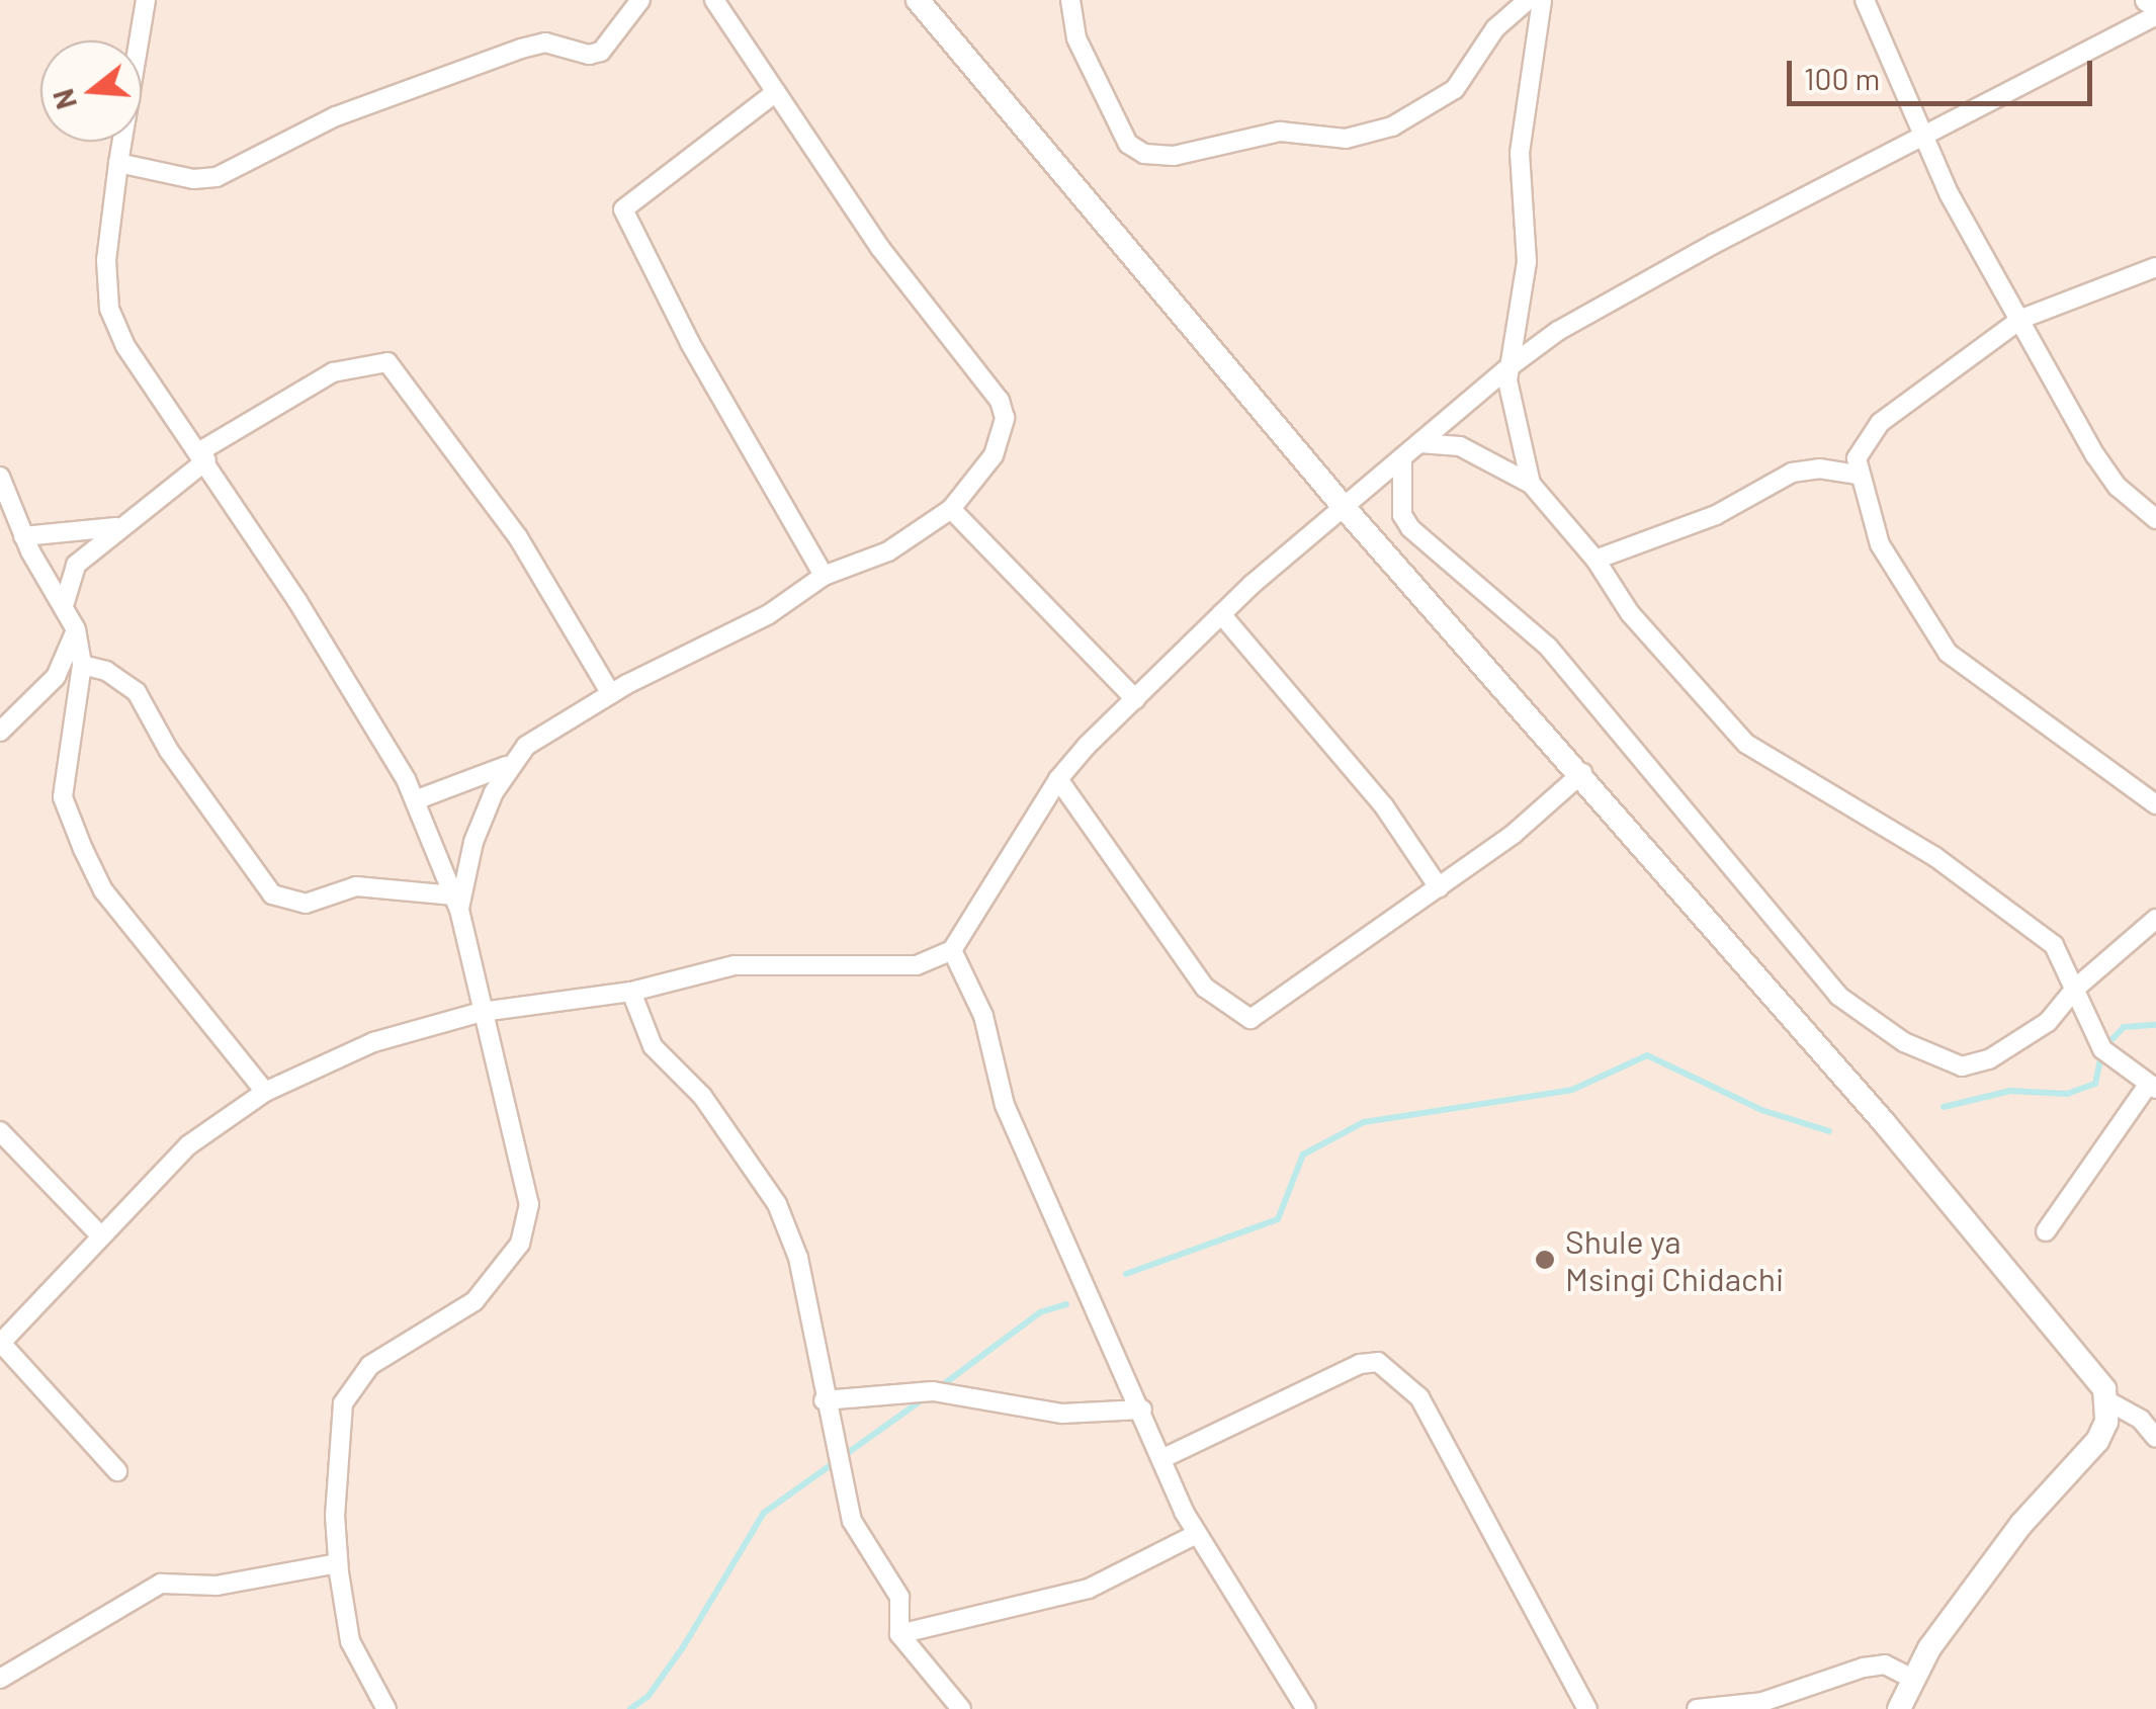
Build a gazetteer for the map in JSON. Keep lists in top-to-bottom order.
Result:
{
  "places": ["Shule ya Msingi Chidachi"],
  "scale_bar": "100 m",
  "north": "left"
}
